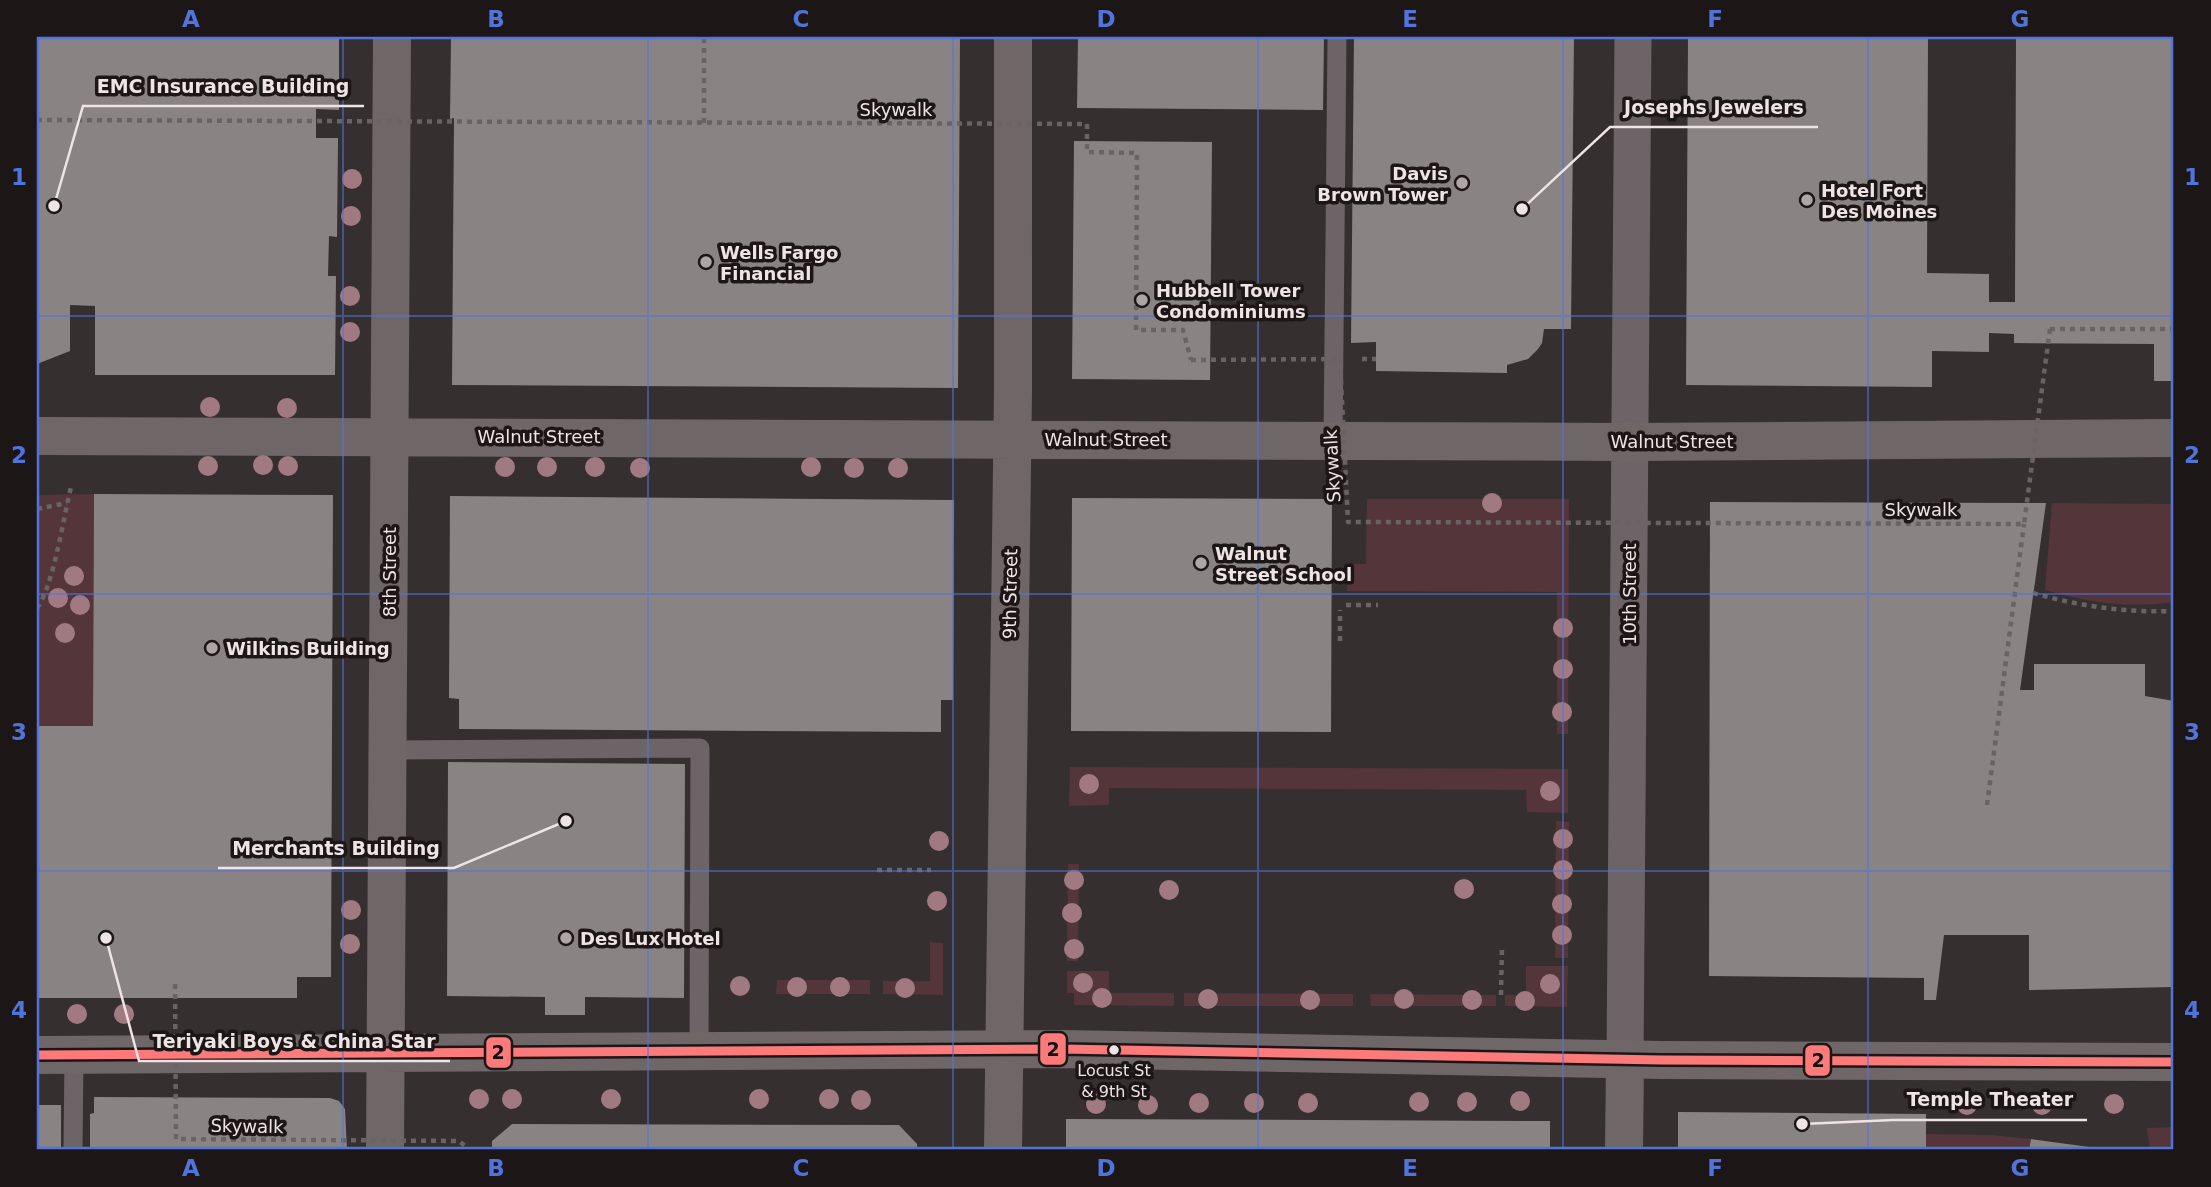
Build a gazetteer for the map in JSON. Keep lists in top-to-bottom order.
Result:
{
  "streets": {
    "main road": [
      "Walnut Street",
      "8th Street",
      "9th Street",
      "10th Street"
    ],
    "path": ["Skywalk"]
  },
  "crossings": [
    ["Walnut Street", "8th Street"],
    ["Walnut Street", "9th Street"],
    ["Walnut Street", "10th Street"]
  ],
  "places": [
    "Davis Brown Tower",
    "Hotel Fort Des Moines",
    "EMC Insurance Building",
    "Josephs Jewelers",
    "Wells Fargo Financial",
    "Hubbell Tower Condominiums",
    "Walnut Street School",
    "Wilkins Building",
    "Merchants Building",
    "Teriyaki Boys & China Star",
    "Des Lux Hotel",
    "Locust St & 9th St",
    "Temple Theater"
  ],
  "lines": ["transit line 2"],
  "grid": {
    "columns": [
      "A",
      "B",
      "C",
      "D",
      "E",
      "F",
      "G"
    ],
    "rows": [
      "1",
      "2",
      "3",
      "4"
    ]
  }
}
